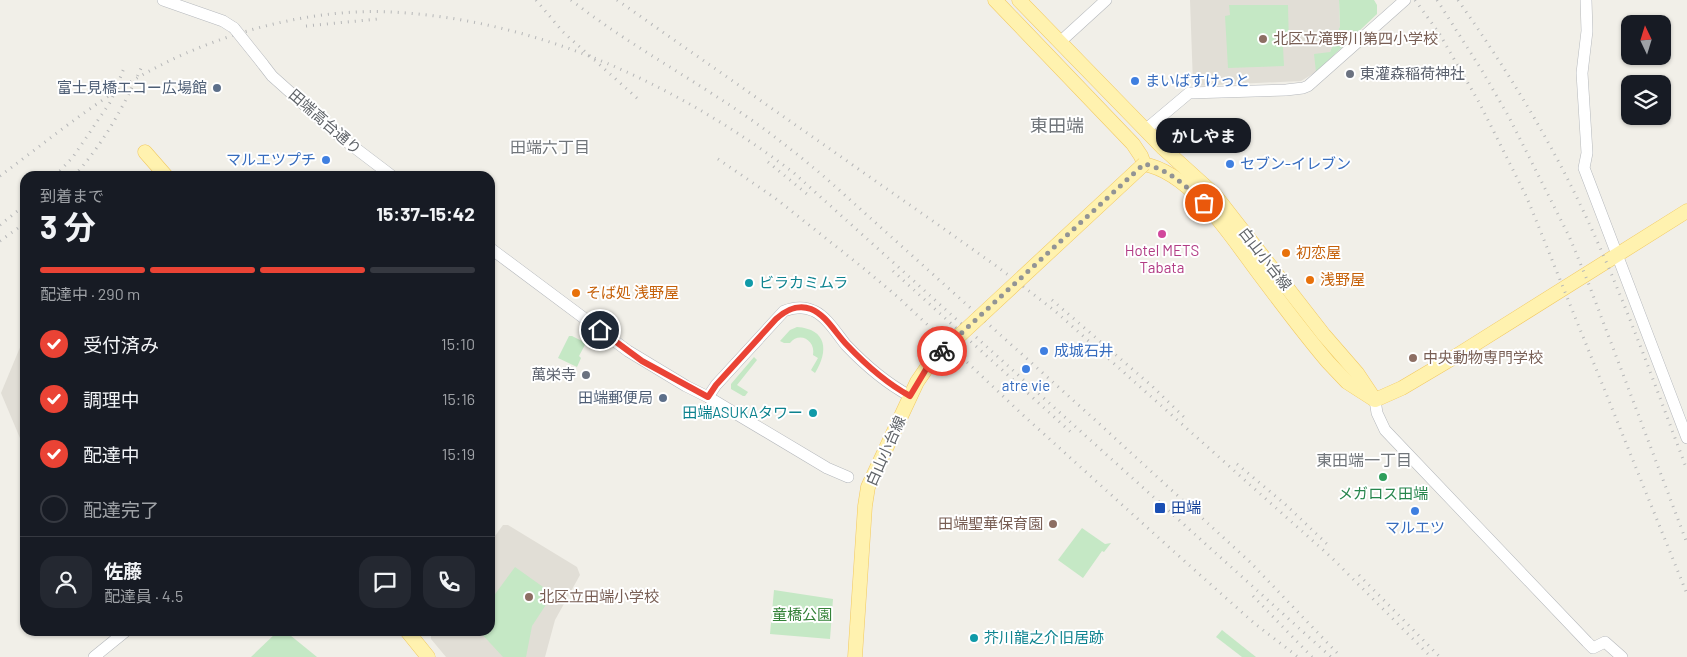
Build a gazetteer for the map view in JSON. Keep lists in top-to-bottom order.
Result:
{
  "streets": {
    "main road": ["白山小台線"],
    "street": ["田端高台通り"]
  },
  "districts": ["東田端", "田端六丁目", "東田端一丁目"],
  "parks": ["童橋公園"],
  "places": {
    "other": [
      "北区立滝野川第四小学校",
      "東灌森稲荷神社",
      "まいばすけっと",
      "富士見橋エコー広場館",
      "マルエツプチ",
      "セブン-イレブン",
      "かしやま",
      "Hotel METS Tabata",
      "初恋屋",
      "浅野屋",
      "ビラカミムラ",
      "そば処 浅野屋",
      "成城石井",
      "中央動物専門学校",
      "atre vie",
      "萬栄寺",
      "田端郵便局",
      "田端ASUKAタワー",
      "メガロス田端",
      "マルエツ",
      "田端聖華保育園",
      "北区立田端小学校",
      "芥川龍之介旧居跡"
    ],
    "transit": ["田端"]
  },
  "north": "top",
  "page": {
    "bubble": "かしやま",
    "heading": ["3 分", "到着まで", "15:37–15:42"],
    "panel": ["佐藤", "配達員 · 4.5"],
    "bar": "配達中 · 290 m",
    "list": [
      ["受付済み", "15:10"],
      ["調理中", "15:16"],
      ["配達中", "15:19"],
      "配達完了"
    ]
  }
}
